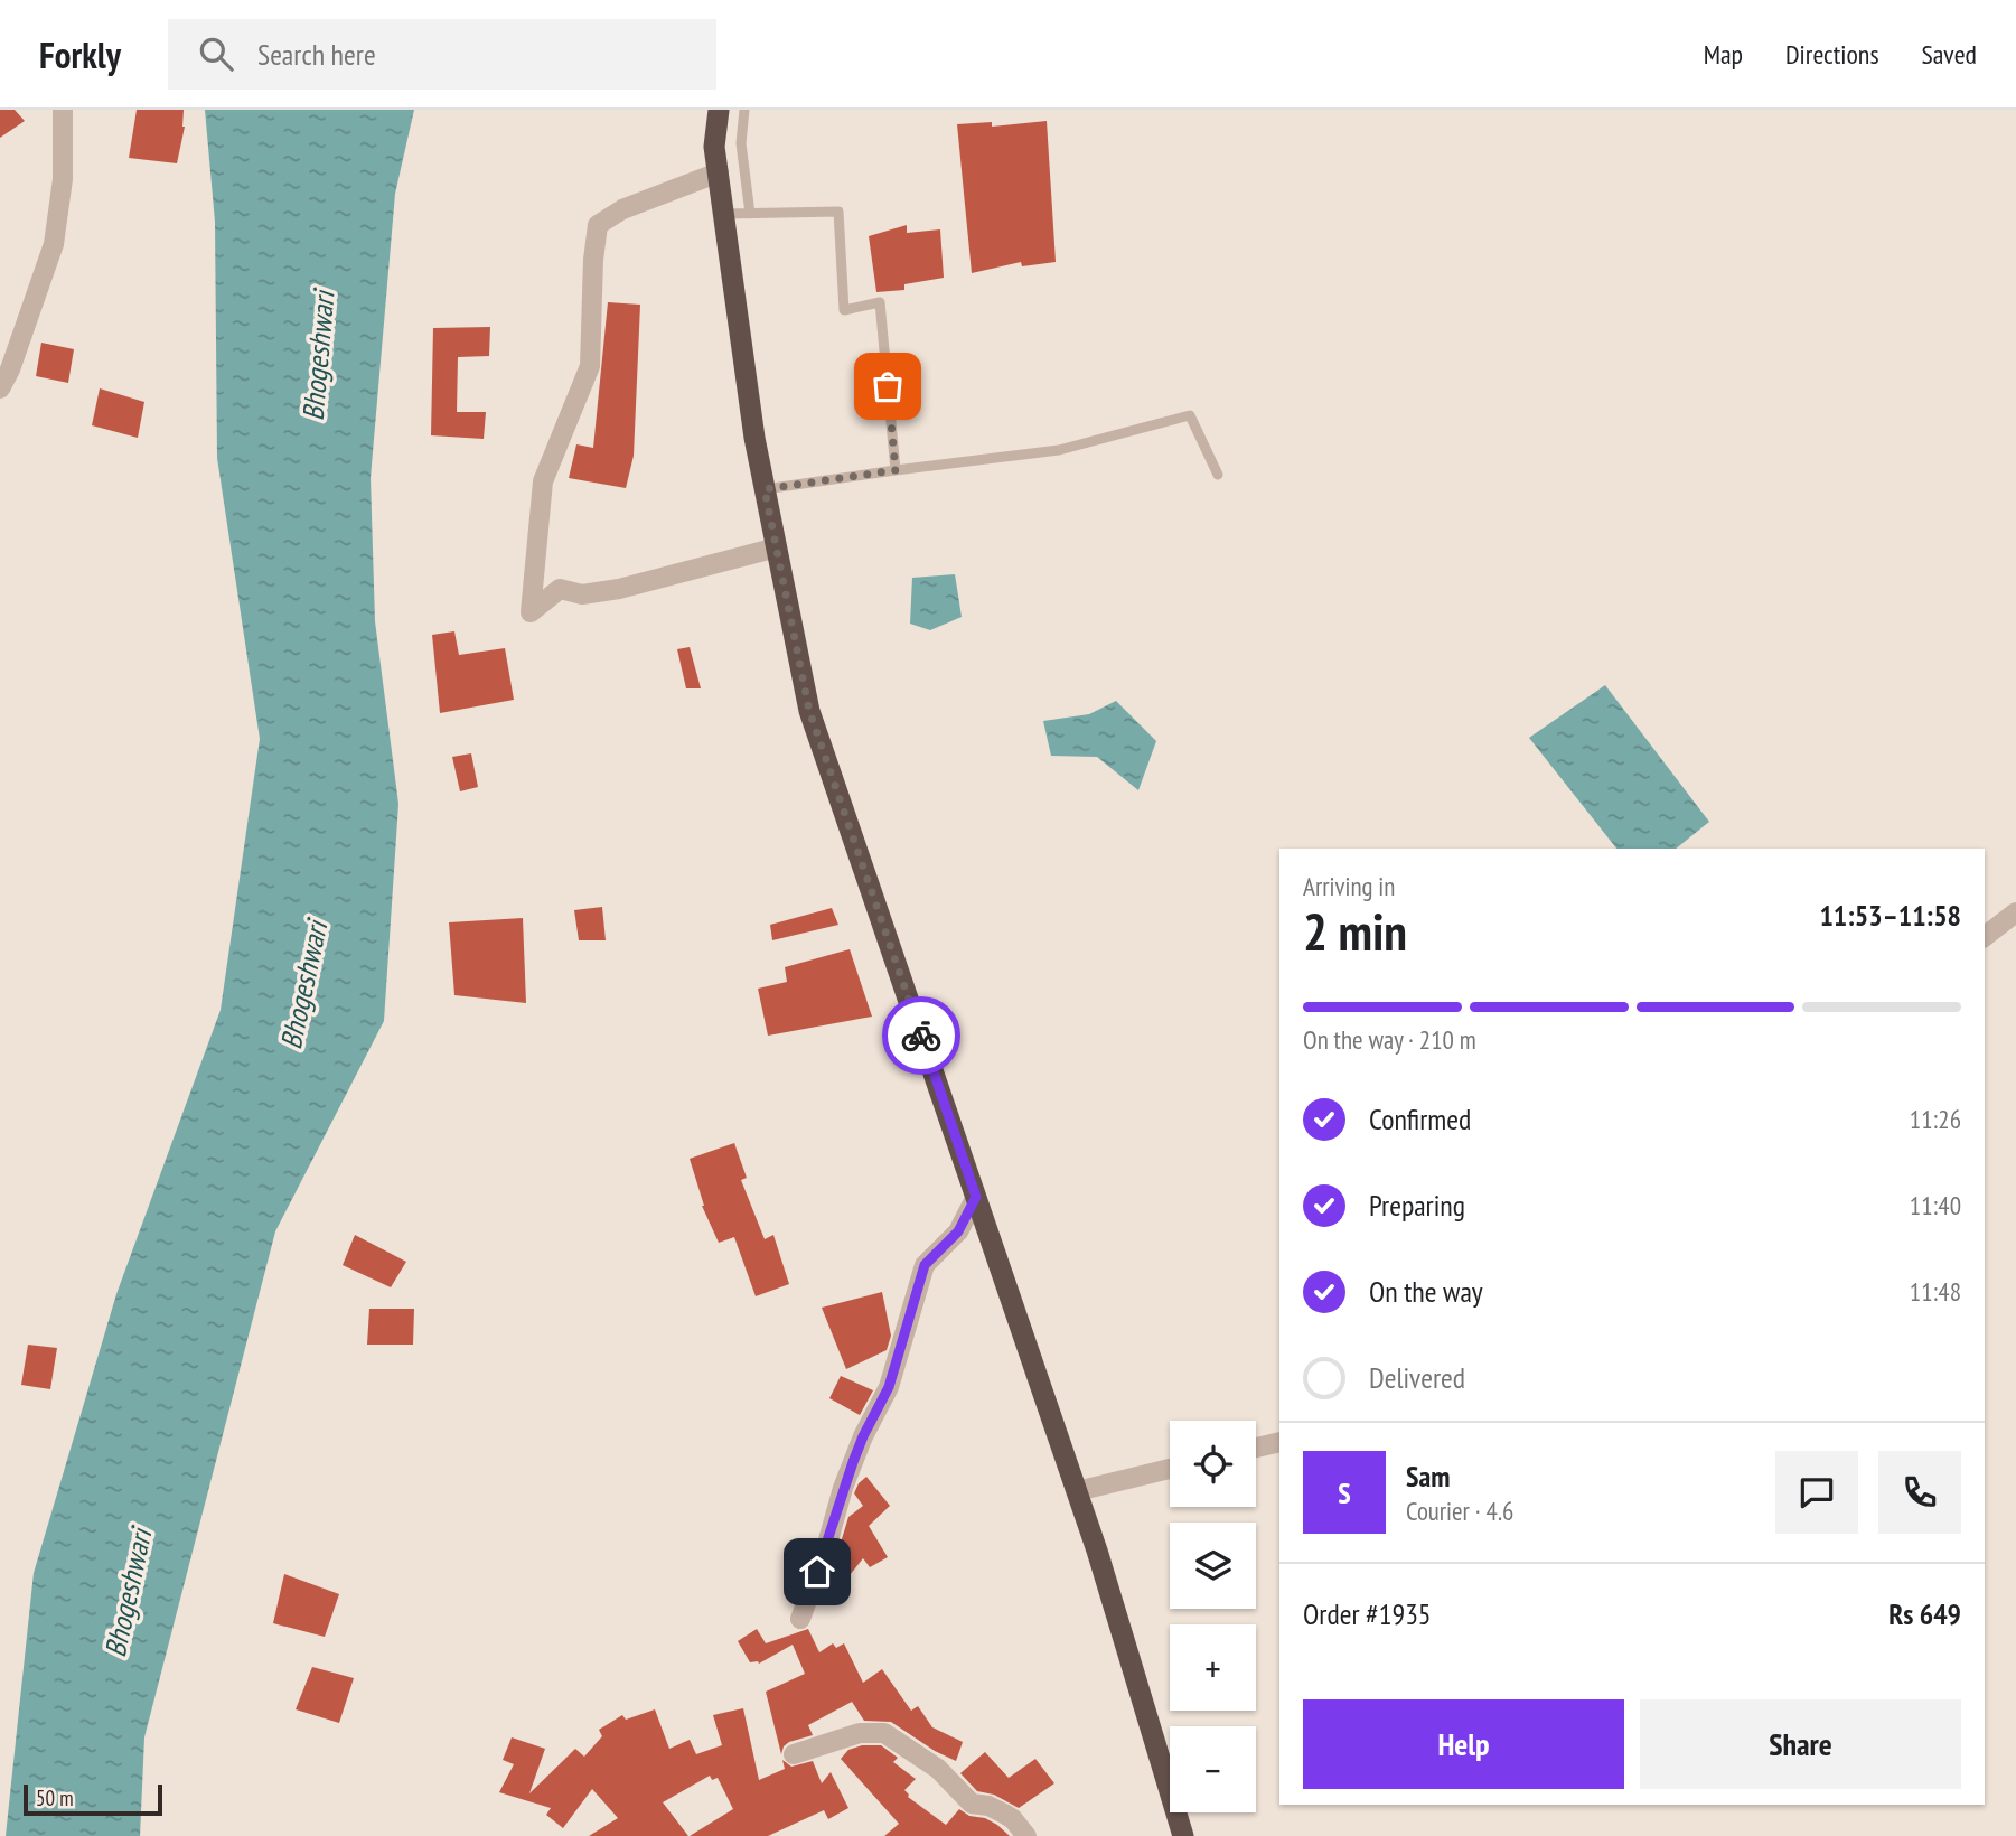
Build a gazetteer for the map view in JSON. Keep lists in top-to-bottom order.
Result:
{
  "water": ["Bhogeshwari"],
  "scale_bar": "50 m",
  "page": {
    "header": "Forkly",
    "search": "Search here",
    "nav": ["Map", "Directions", "Saved"],
    "heading": ["2 min", "Arriving in", "11:53–11:58"],
    "panel": [
      "Sam",
      "Courier · 4.6",
      "Order #1935",
      "Rs 649"
    ],
    "bar": "On the way · 210 m",
    "list": [
      ["Confirmed", "11:26"],
      ["Preparing", "11:40"],
      ["On the way", "11:48"],
      "Delivered"
    ],
    "map_buttons": ["+", "−"],
    "round": "S",
    "buttons": ["Help", "Share"],
    "scale": "50 m"
  }
}
